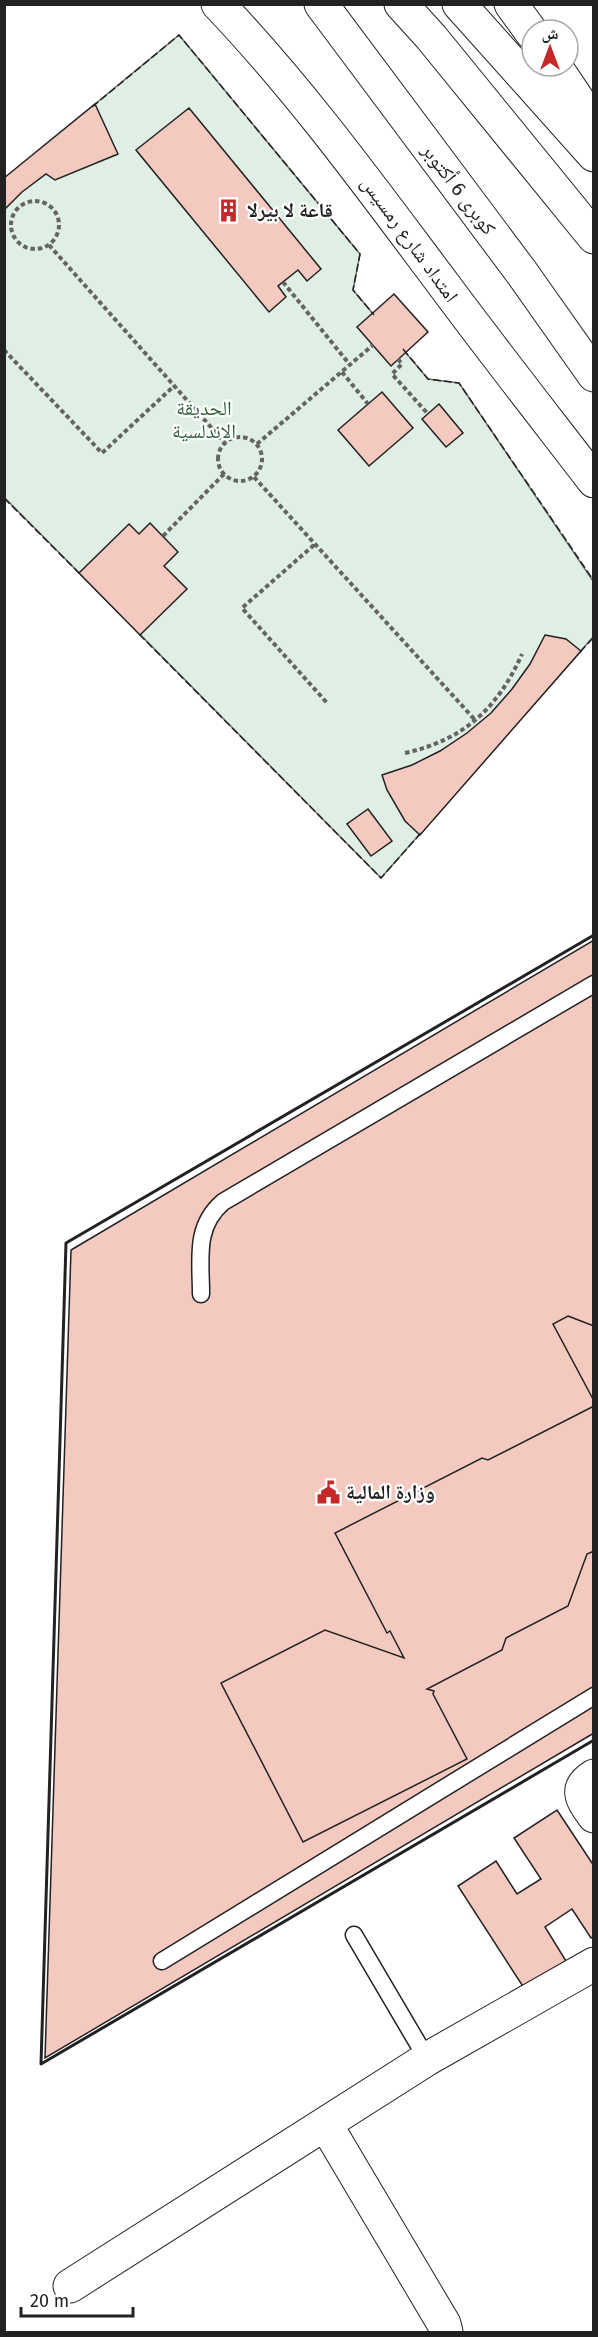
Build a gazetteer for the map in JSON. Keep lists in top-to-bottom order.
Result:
{
  "streets": {
    "main road": ["كوبرى 6 أكتوبر", "امتداد شارع رمسيس"]
  },
  "parks": ["الحديقة الاندلسية"],
  "places": {
    "building": ["قاعة لا بيرلا"],
    "public building": ["وزارة المالية"]
  },
  "scale_bar": "20 m",
  "north": "top"
}
